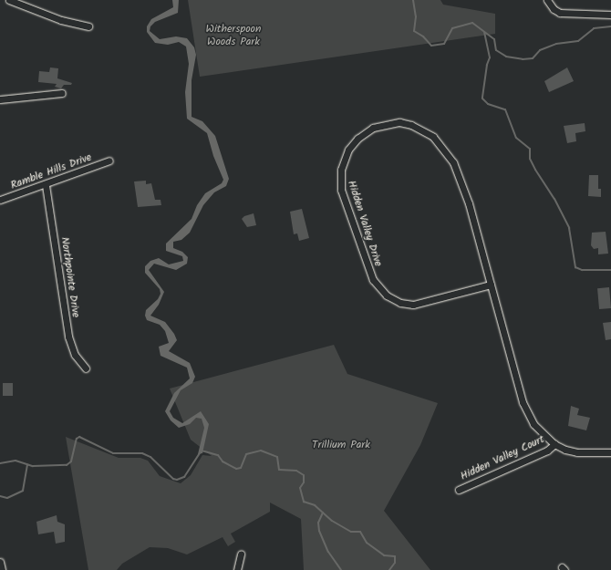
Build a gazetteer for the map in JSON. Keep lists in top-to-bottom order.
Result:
{
  "streets": {
    "street": [
      "Ramble Hills Drive",
      "Hidden Valley Drive",
      "Northpointe Drive",
      "Hidden Valley Court"
    ]
  },
  "crossings": [
    ["Ramble Hills Drive", "Northpointe Drive"],
    ["Hidden Valley Drive", "Hidden Valley Court"]
  ],
  "parks": ["Witherspoon Woods Park", "Trillium Park"]
}
